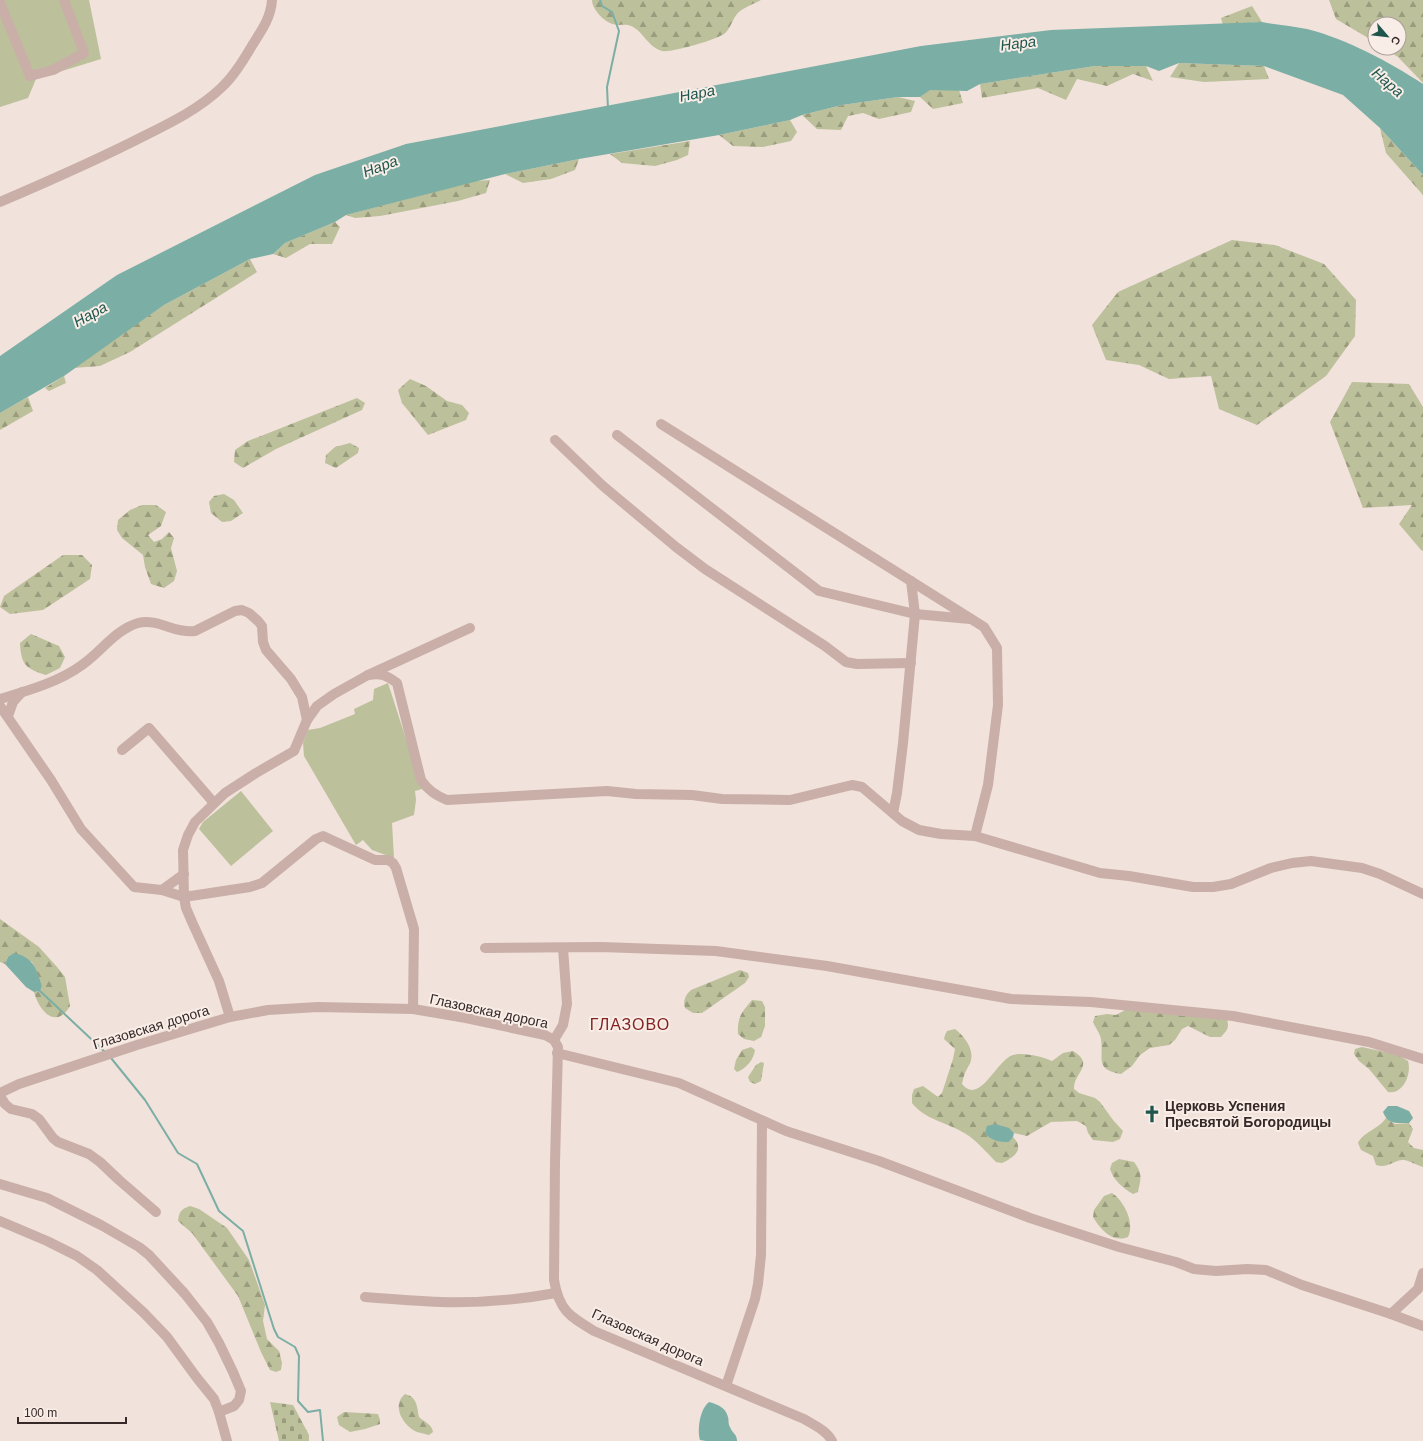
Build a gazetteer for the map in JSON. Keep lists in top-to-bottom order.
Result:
{
  "streets": {
    "street": ["Глазовская дорога"]
  },
  "districts": ["ГЛАЗОВО"],
  "water": ["Нара"],
  "places": {
    "church": ["Церковь Успения Пресвятой Богородицы"]
  },
  "scale_bar": "100 m",
  "north": "bottom right"
}
